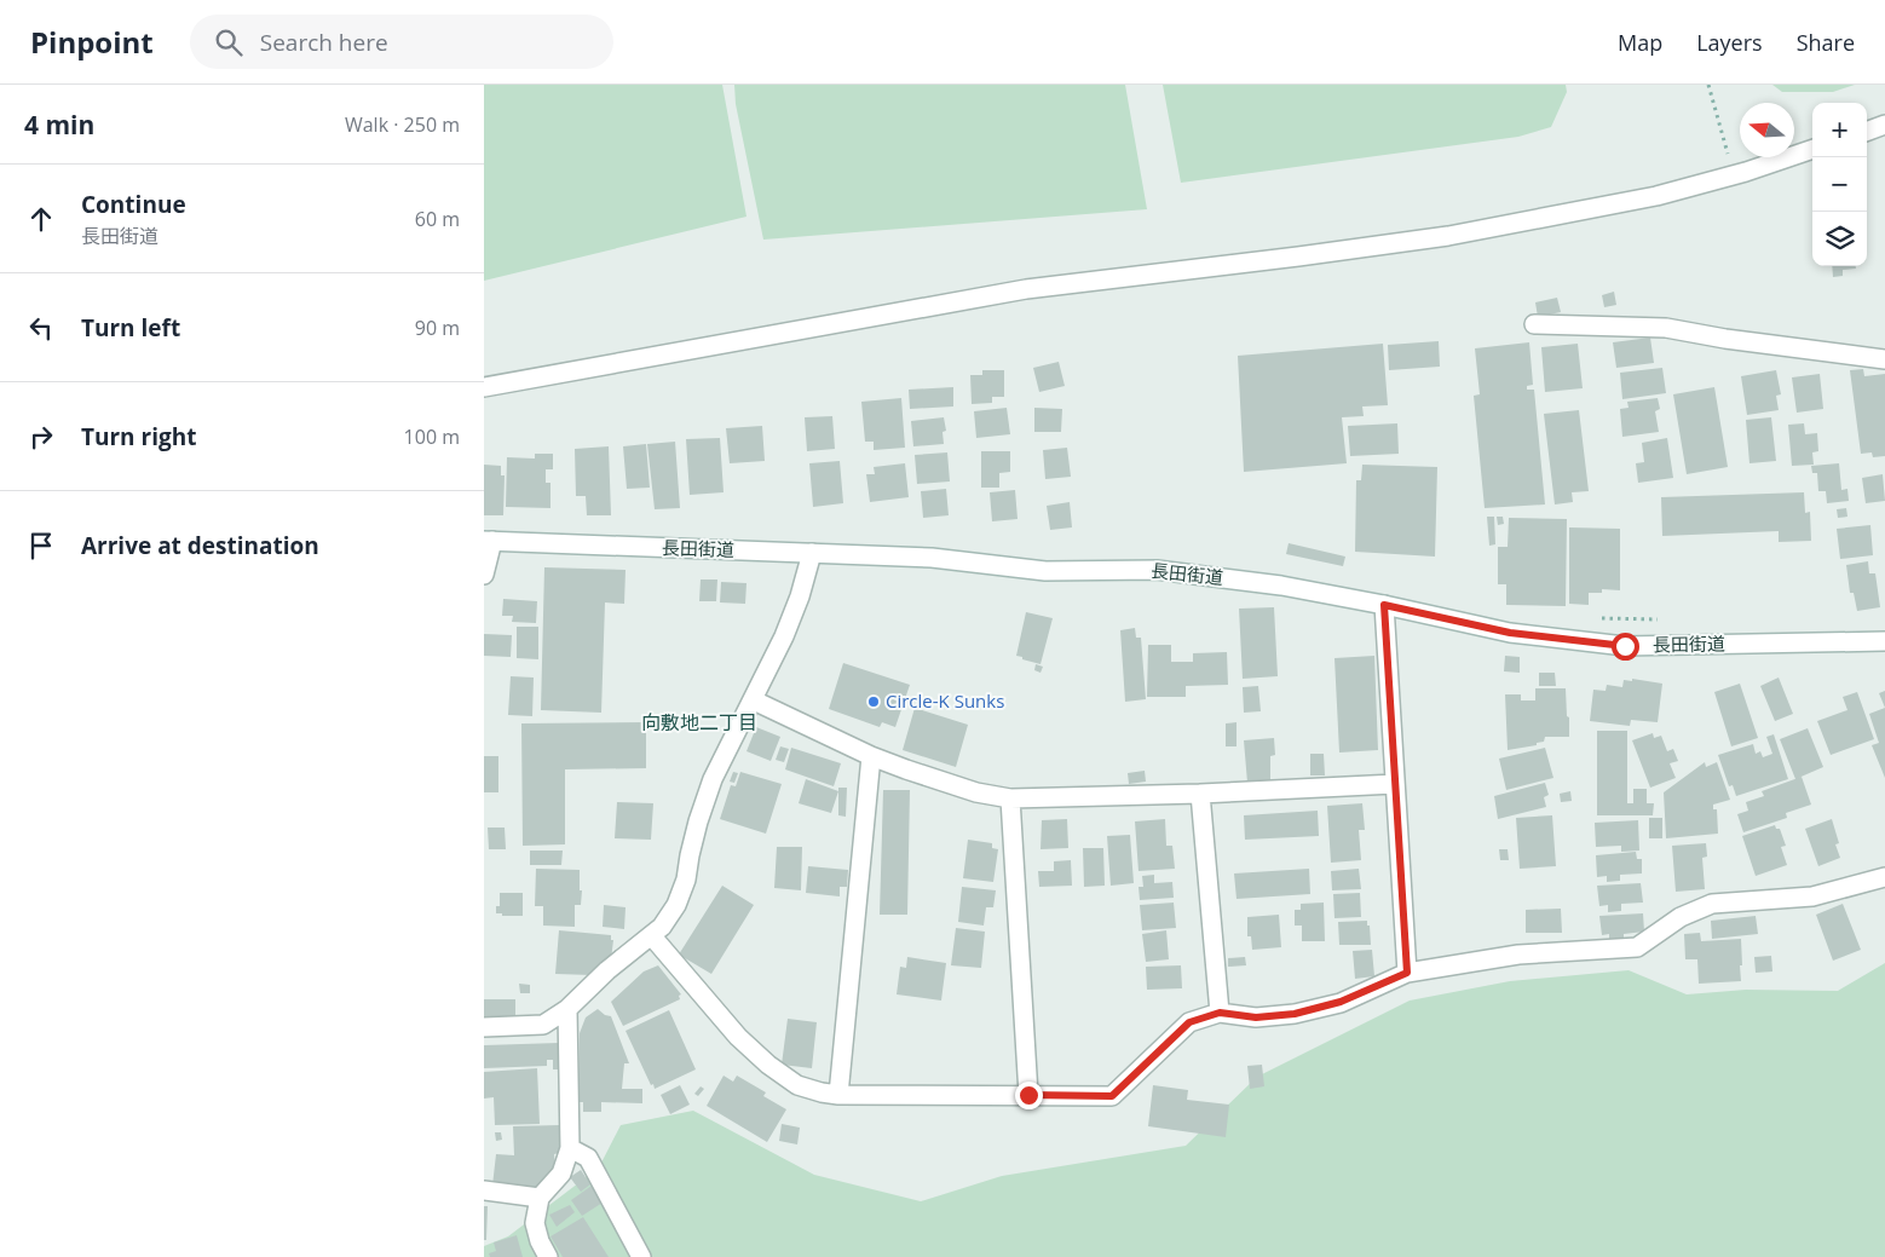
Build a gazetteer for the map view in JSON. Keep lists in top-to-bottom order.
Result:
{
  "streets": {
    "street": ["長田街道"]
  },
  "districts": ["向敷地二丁目"],
  "places": ["Circle-K Sunks"],
  "north": "left",
  "page": {
    "header": "Pinpoint",
    "search": "Search here",
    "nav": ["Map", "Layers", "Share"],
    "heading": ["4 min", "Walk · 250 m"],
    "map_buttons": ["+", "−"],
    "list": [
      ["Continue", "長田街道", "60 m"],
      ["Turn left", "90 m"],
      ["Turn right", "100 m"],
      "Arrive at destination"
    ]
  }
}
